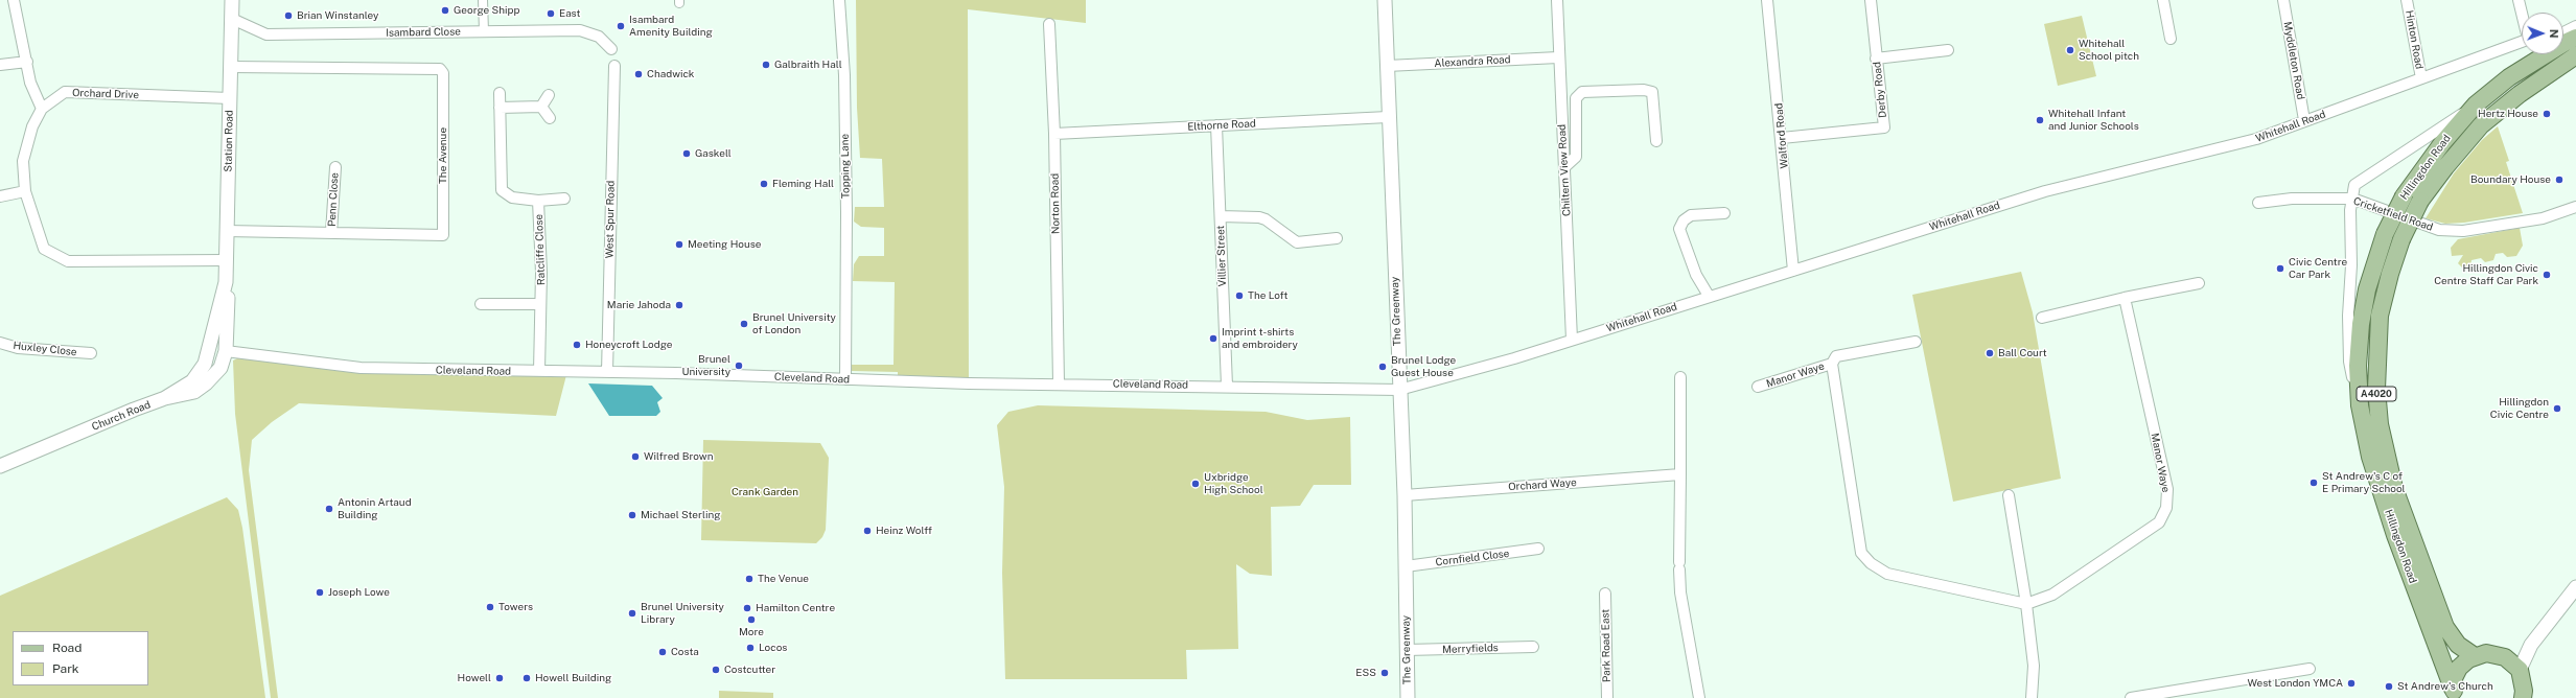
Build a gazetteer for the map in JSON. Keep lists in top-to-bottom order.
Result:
{
  "streets": {
    "main road": ["Hillingdon Road", "A4020"],
    "street": [
      "Isambard Close",
      "Hinton Road",
      "Myddleton Road",
      "Alexandra Road",
      "Derby Road",
      "Orchard Drive",
      "Elthorne Road",
      "Whitehall Road",
      "Walford Road",
      "Station Road",
      "The Avenue",
      "Topping Lane",
      "Chiltern View Road",
      "Penn Close",
      "Norton Road",
      "Cricketfield Road",
      "West Spur Road",
      "Ratcliffe Close",
      "Villier Street",
      "The Greenway",
      "Huxley Close",
      "Cleveland Road",
      "Manor Waye",
      "Church Road",
      "Orchard Waye",
      "Cornfield Close",
      "Park Road East",
      "Merryfields"
    ]
  },
  "crossings": [
    ["Isambard Close", "Station Road"],
    ["Hinton Road", "Whitehall Road"],
    ["Myddleton Road", "Whitehall Road"],
    ["Alexandra Road", "Chiltern View Road"],
    ["Alexandra Road", "The Greenway"],
    ["Derby Road", "Walford Road"],
    ["Orchard Drive", "Station Road"],
    ["Elthorne Road", "Norton Road"],
    ["Elthorne Road", "Villier Street"],
    ["Elthorne Road", "The Greenway"],
    ["Whitehall Road", "Walford Road"],
    ["Whitehall Road", "Chiltern View Road"],
    ["Whitehall Road", "The Greenway"],
    ["Whitehall Road", "Cleveland Road"],
    ["Station Road", "The Avenue"],
    ["Station Road", "Cleveland Road"],
    ["Station Road", "Church Road"],
    ["The Avenue", "Penn Close"],
    ["Topping Lane", "Cleveland Road"],
    ["Hillingdon Road", "A4020"],
    ["Norton Road", "Cleveland Road"],
    ["West Spur Road", "Cleveland Road"],
    ["Ratcliffe Close", "Cleveland Road"],
    ["Villier Street", "Cleveland Road"],
    ["The Greenway", "Cleveland Road"],
    ["The Greenway", "Orchard Waye"],
    ["The Greenway", "Cornfield Close"],
    ["The Greenway", "Merryfields"],
    ["Cleveland Road", "Church Road"]
  ],
  "parks": ["Crank Garden"],
  "places": [
    "George Shipp",
    "East",
    "Brian Winstanley",
    "Isambard Amenity Building",
    "Whitehall School pitch",
    "Galbraith Hall",
    "Chadwick",
    "Hertz House",
    "Whitehall Infant and Junior Schools",
    "Gaskell",
    "Boundary House",
    "Fleming Hall",
    "Meeting House",
    "Civic Centre Car Park",
    "Hillingdon Civic Centre Staff Car Park",
    "The Loft",
    "Marie Jahoda",
    "Brunel University of London",
    "Imprint t-shirts and embroidery",
    "Honeycroft Lodge",
    "Ball Court",
    "Brunel University",
    "Brunel Lodge Guest House",
    "Hillingdon Civic Centre",
    "Wilfred Brown",
    "St Andrew's C of E Primary School",
    "Uxbridge High School",
    "Antonin Artaud Building",
    "Michael Sterling",
    "Heinz Wolff",
    "The Venue",
    "Joseph Lowe",
    "Towers",
    "Hamilton Centre",
    "Brunel University Library",
    "More",
    "Locos",
    "Costa",
    "Costcutter",
    "ESS",
    "Howell",
    "Howell Building",
    "West London YMCA",
    "St Andrew's Church"
  ],
  "legend": ["Road", "Park"],
  "north": "right"
}
